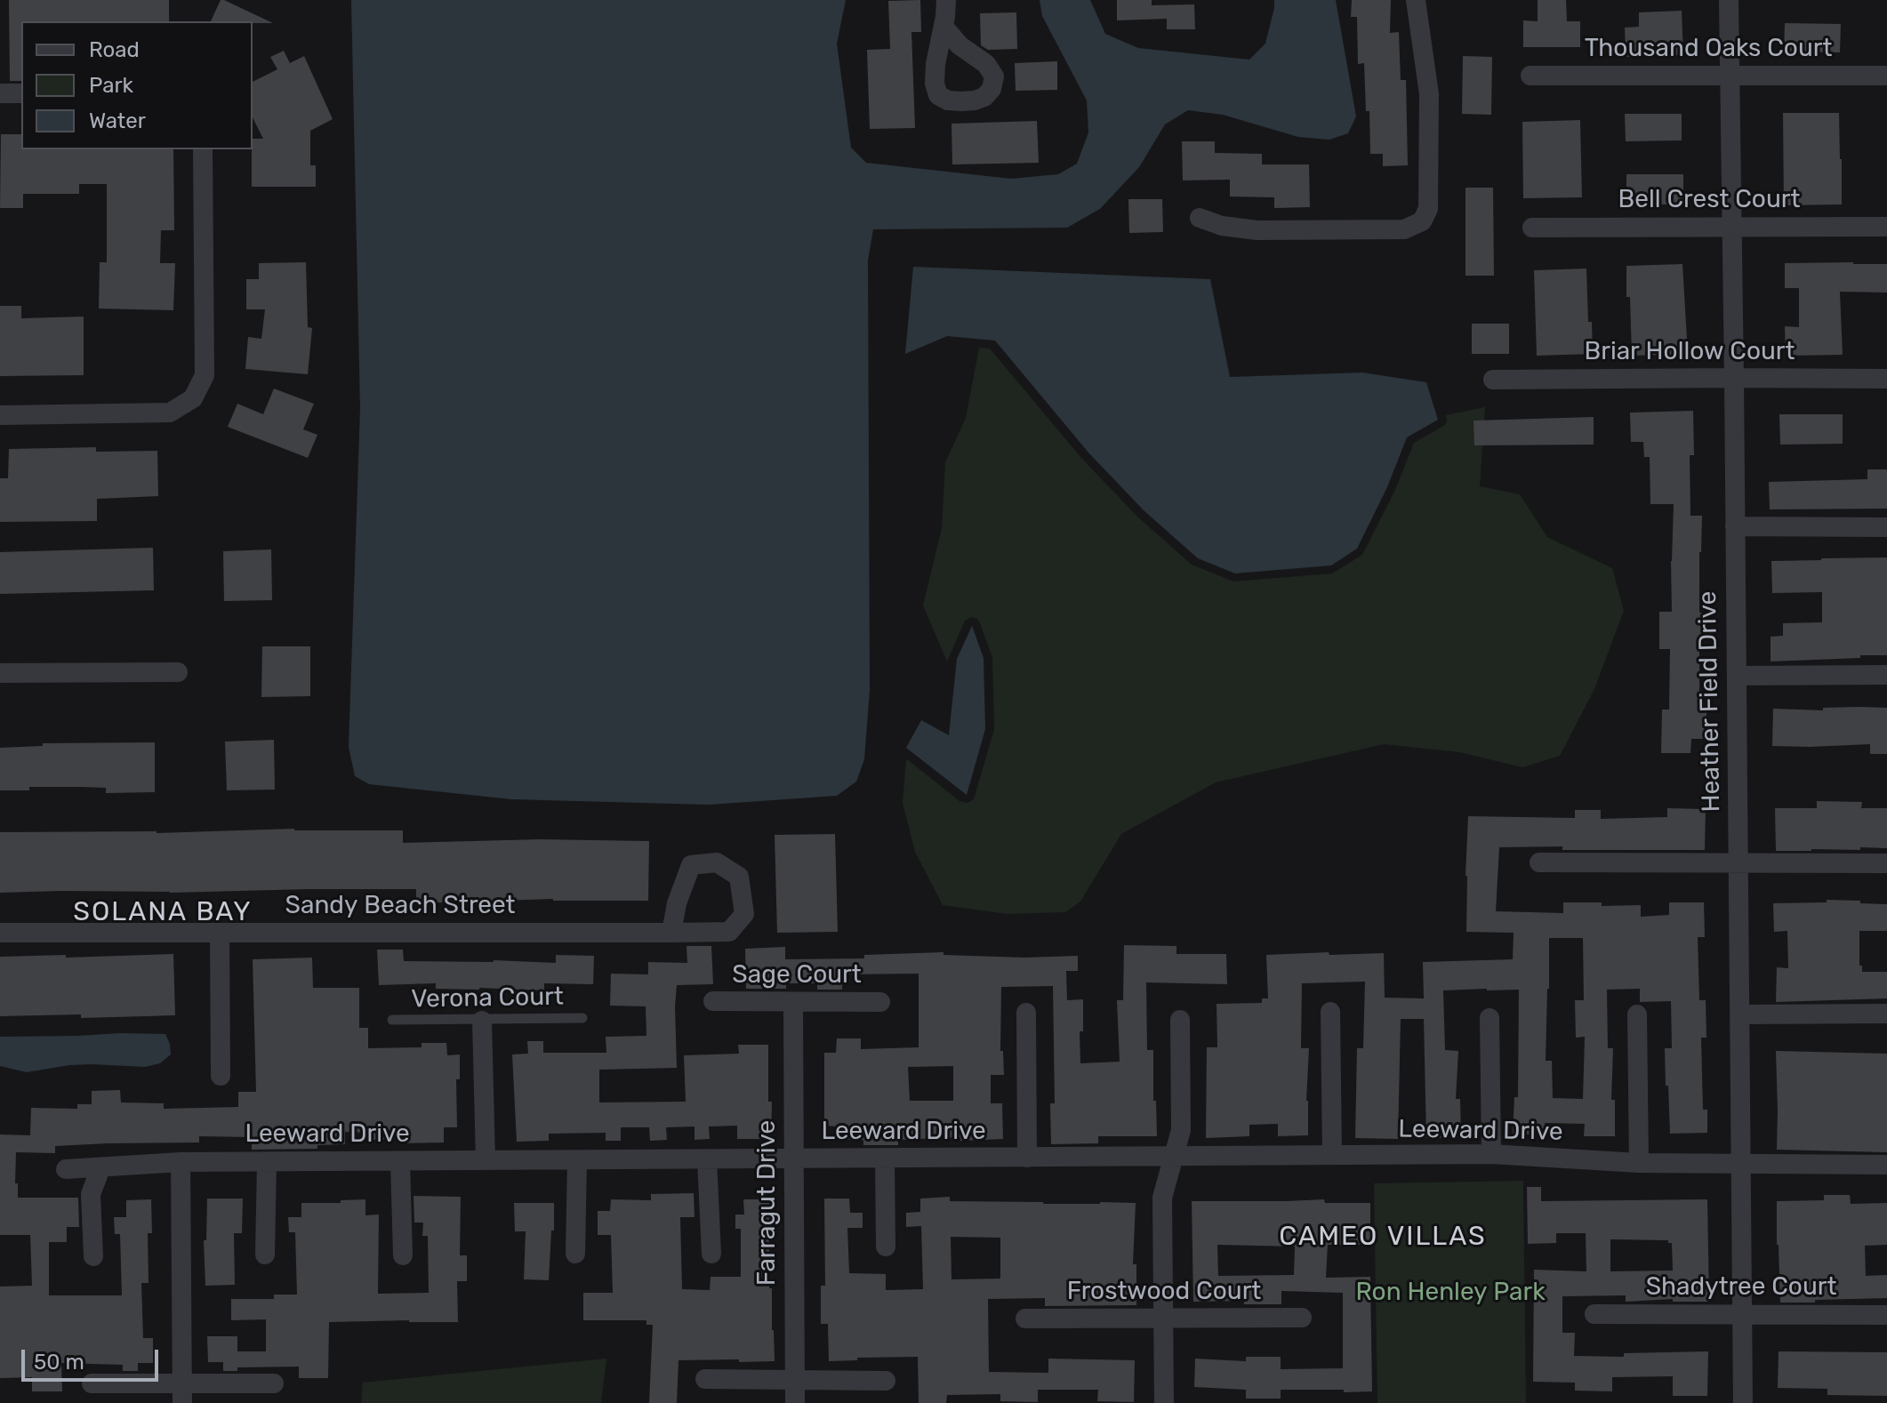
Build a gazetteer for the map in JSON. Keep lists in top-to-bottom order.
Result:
{
  "streets": {
    "street": [
      "Thousand Oaks Court",
      "Bell Crest Court",
      "Briar Hollow Court",
      "Heather Field Drive",
      "Sandy Beach Street",
      "Sage Court",
      "Leeward Drive",
      "Farragut Drive",
      "Shadytree Court",
      "Frostwood Court"
    ],
    "lane": ["Verona Court"]
  },
  "crossings": [
    ["Thousand Oaks Court", "Heather Field Drive"],
    ["Bell Crest Court", "Heather Field Drive"],
    ["Briar Hollow Court", "Heather Field Drive"],
    ["Heather Field Drive", "Leeward Drive"],
    ["Heather Field Drive", "Shadytree Court"],
    ["Sage Court", "Farragut Drive"],
    ["Leeward Drive", "Farragut Drive"]
  ],
  "districts": ["SOLANA BAY", "CAMEO VILLAS"],
  "parks": ["Ron Henley Park"],
  "legend": ["Road", "Park", "Water"],
  "scale_bar": "50 m"
}
